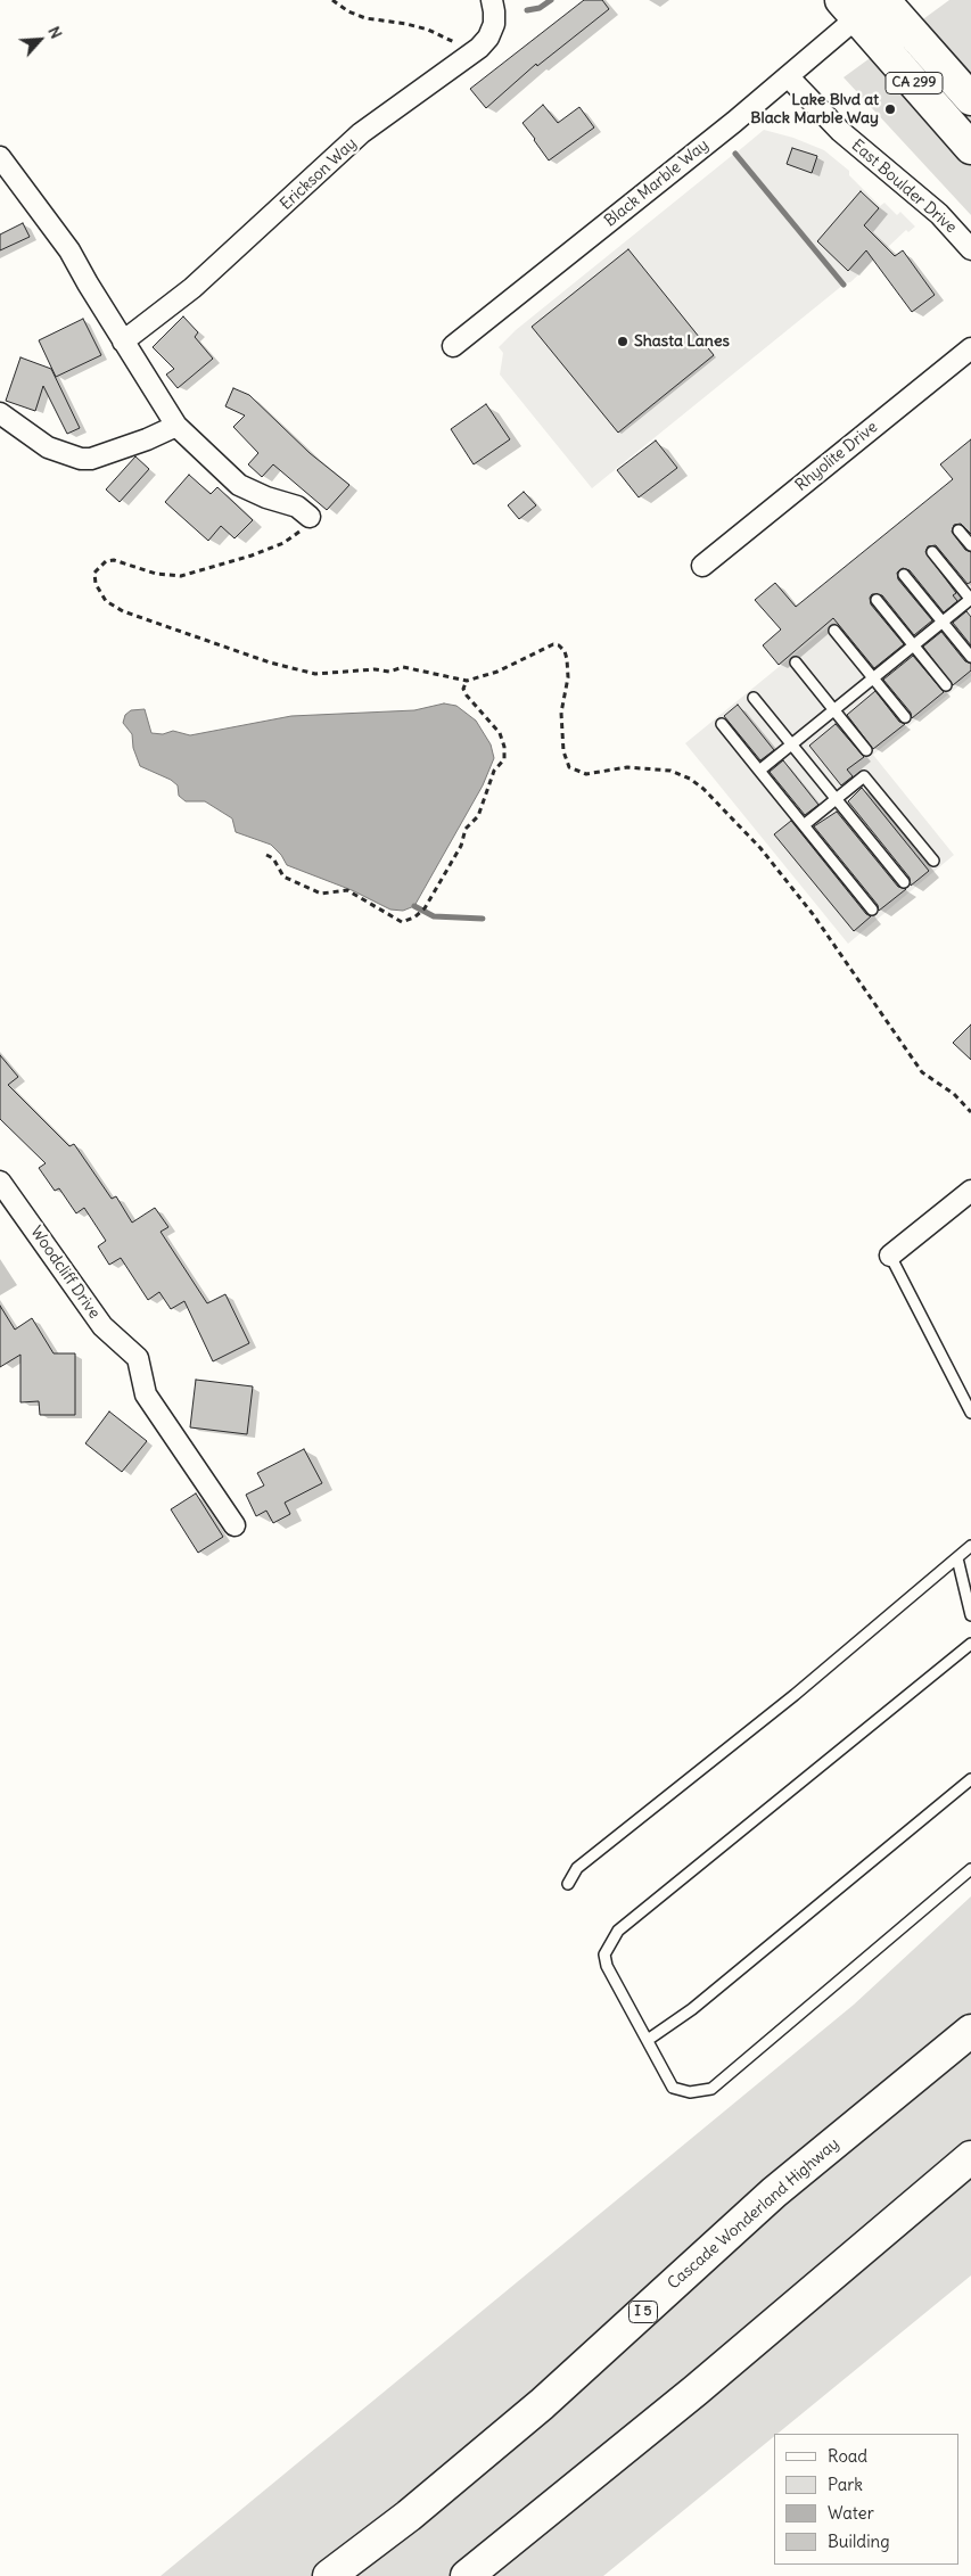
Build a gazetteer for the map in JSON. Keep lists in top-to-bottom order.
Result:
{
  "streets": {
    "main road": ["CA 299", "Cascade Wonderland Highway", "I 5"],
    "street": [
      "Erickson Way",
      "Black Marble Way",
      "East Boulder Drive",
      "Rhyolite Drive",
      "Woodcliff Drive"
    ]
  },
  "crossings": [
    ["CA 299", "Black Marble Way"],
    ["Black Marble Way", "East Boulder Drive"]
  ],
  "places": ["Lake Blvd at Black Marble Way", "Shasta Lanes"],
  "legend": [
    "Road",
    "Park",
    "Water",
    "Building"
  ],
  "north": "top right"
}
